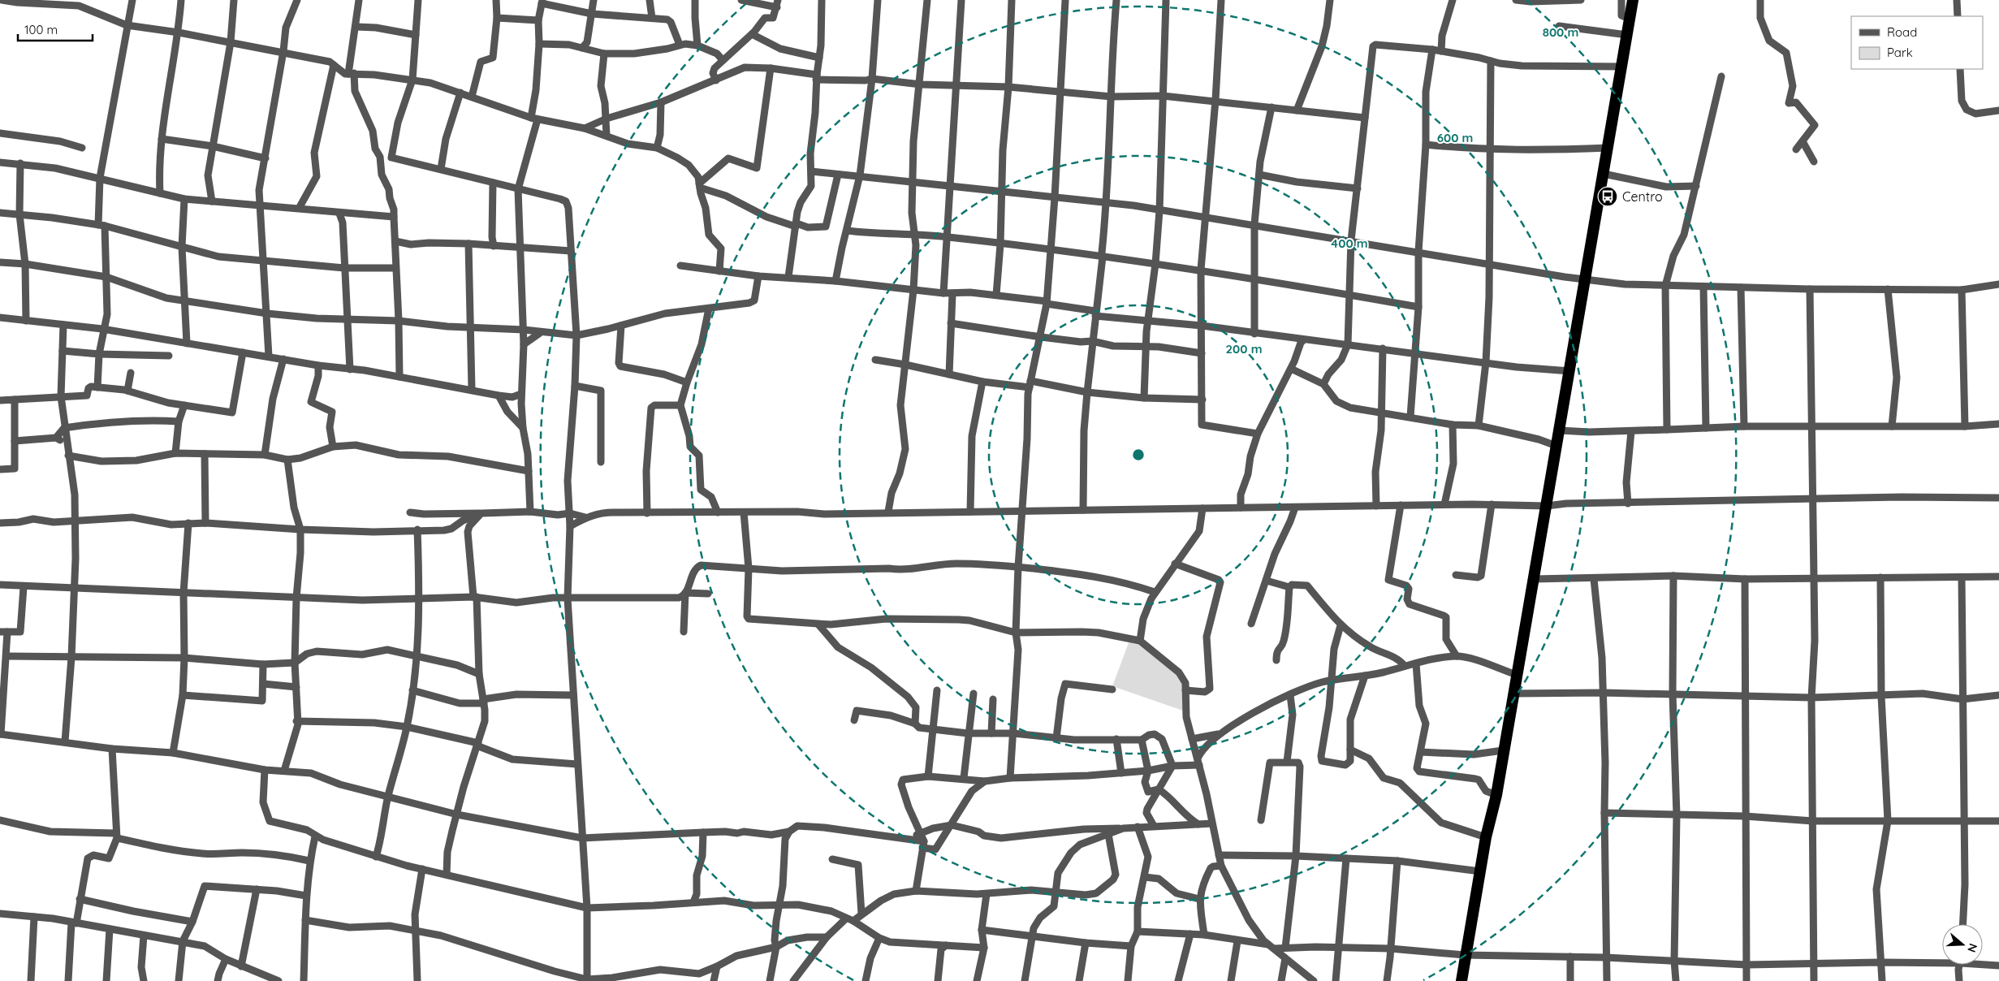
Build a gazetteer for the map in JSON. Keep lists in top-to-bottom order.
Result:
{
  "places": {
    "bus stop": ["Centro"]
  },
  "legend": ["Road", "Park"],
  "scale_bar": "100 m",
  "north": "right",
  "rings": [
    "800 m",
    "600 m",
    "400 m",
    "200 m"
  ]
}
